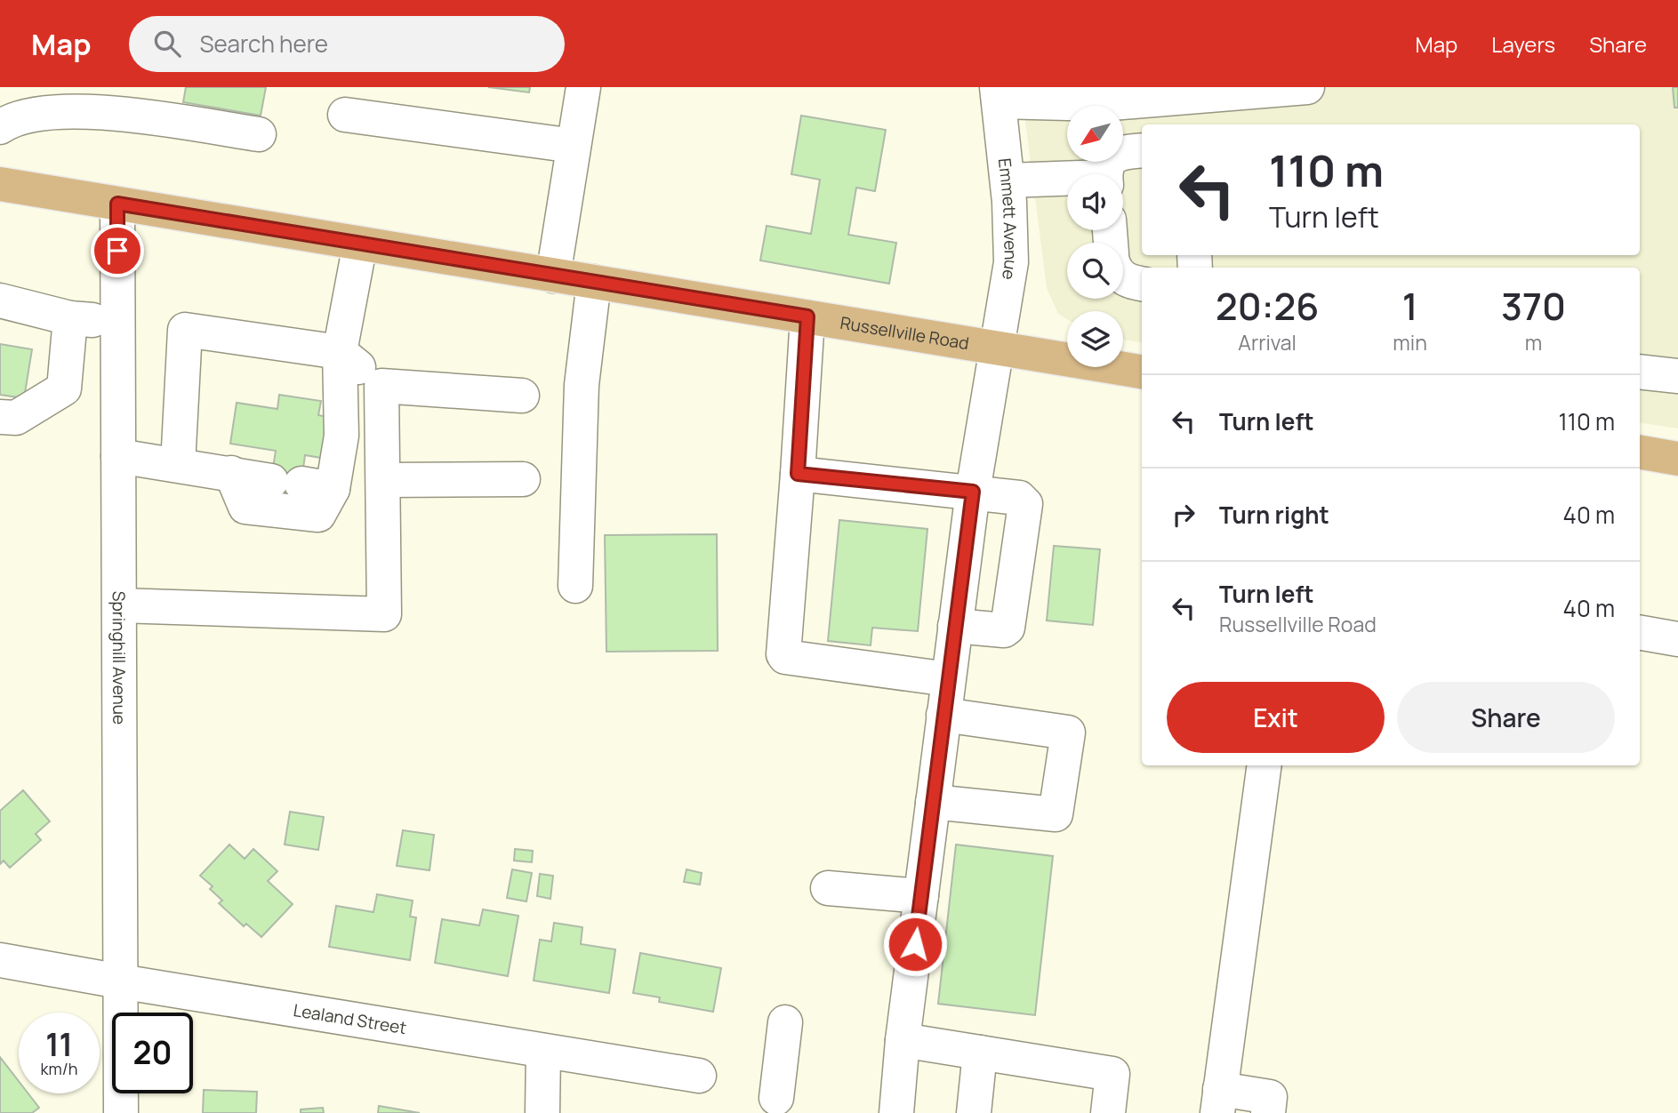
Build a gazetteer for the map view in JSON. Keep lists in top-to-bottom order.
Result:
{
  "streets": {
    "main road": ["Russellville Road"],
    "street": ["Emmett Avenue", "Springhill Avenue", "Lealand Street"]
  },
  "crossings": [
    ["Emmett Avenue", "Russellville Road"],
    ["Russellville Road", "Springhill Avenue"],
    ["Springhill Avenue", "Lealand Street"]
  ],
  "north": "bottom left",
  "page": {
    "header": "Map",
    "search": "Search here",
    "nav": ["Map", "Layers", "Share"],
    "turn": ["110 m", "Turn left"],
    "eta": [
      "20:26",
      "Arrival",
      "1",
      "min",
      "370",
      "m"
    ],
    "list": [
      {
        "name": "Turn left",
        "value": "110 m"
      },
      {
        "name": "Turn right",
        "value": "40 m"
      },
      {
        "name": "Turn left",
        "note": "Russellville Road",
        "value": "40 m"
      }
    ],
    "buttons": ["Exit", "Share"],
    "speed": "11 km/h",
    "limit": "20"
  }
}
